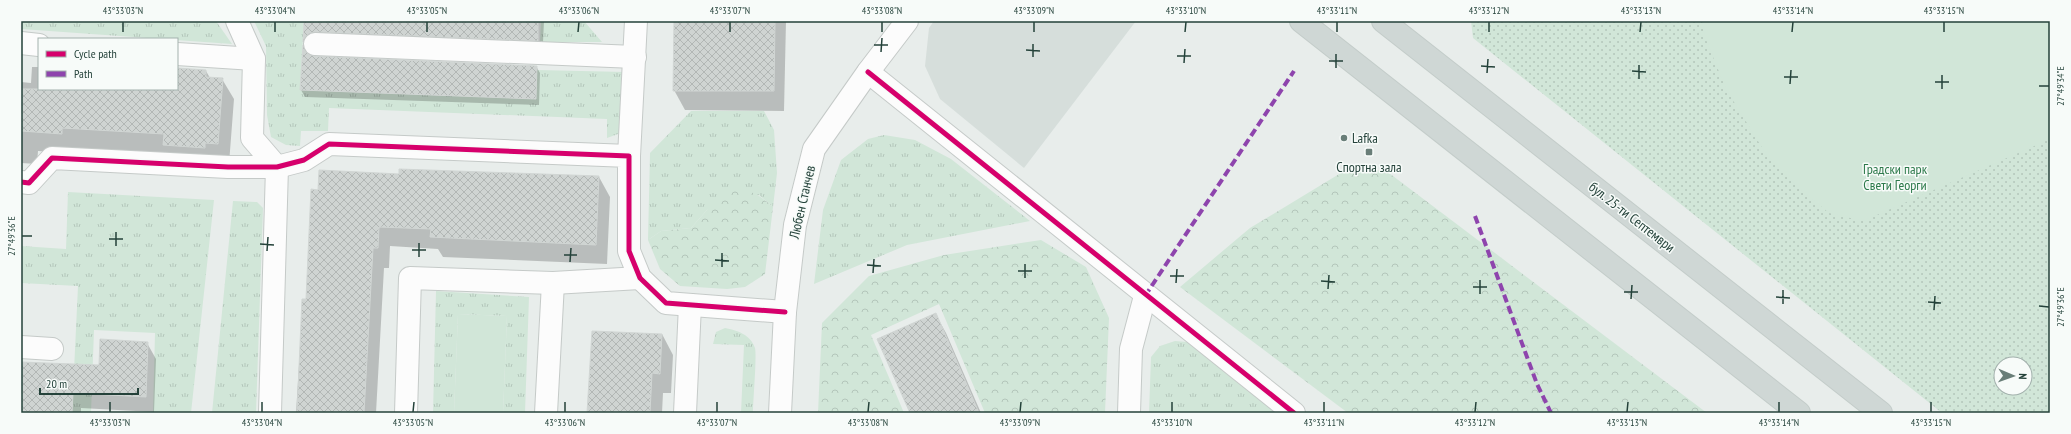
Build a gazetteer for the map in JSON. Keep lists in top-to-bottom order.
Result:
{
  "streets": {
    "main road": ["бул. 25-ти Септември"],
    "street": ["Любен Станчев"]
  },
  "parks": ["Градски парк Свети Георги"],
  "places": {
    "other": ["Lafka"],
    "transit": ["Спортна зала"]
  },
  "legend": ["Cycle path", "Path"],
  "scale_bar": "20 m",
  "north": "right",
  "coordinates": [
    "43°33'03\"N",
    "43°33'04\"N",
    "43°33'05\"N",
    "43°33'06\"N",
    "43°33'07\"N",
    "43°33'08\"N",
    "43°33'09\"N",
    "43°33'10\"N",
    "43°33'11\"N",
    "43°33'12\"N",
    "43°33'13\"N",
    "43°33'14\"N",
    "43°33'15\"N",
    "27°49'34\"E",
    "27°49'36\"E"
  ]
}
